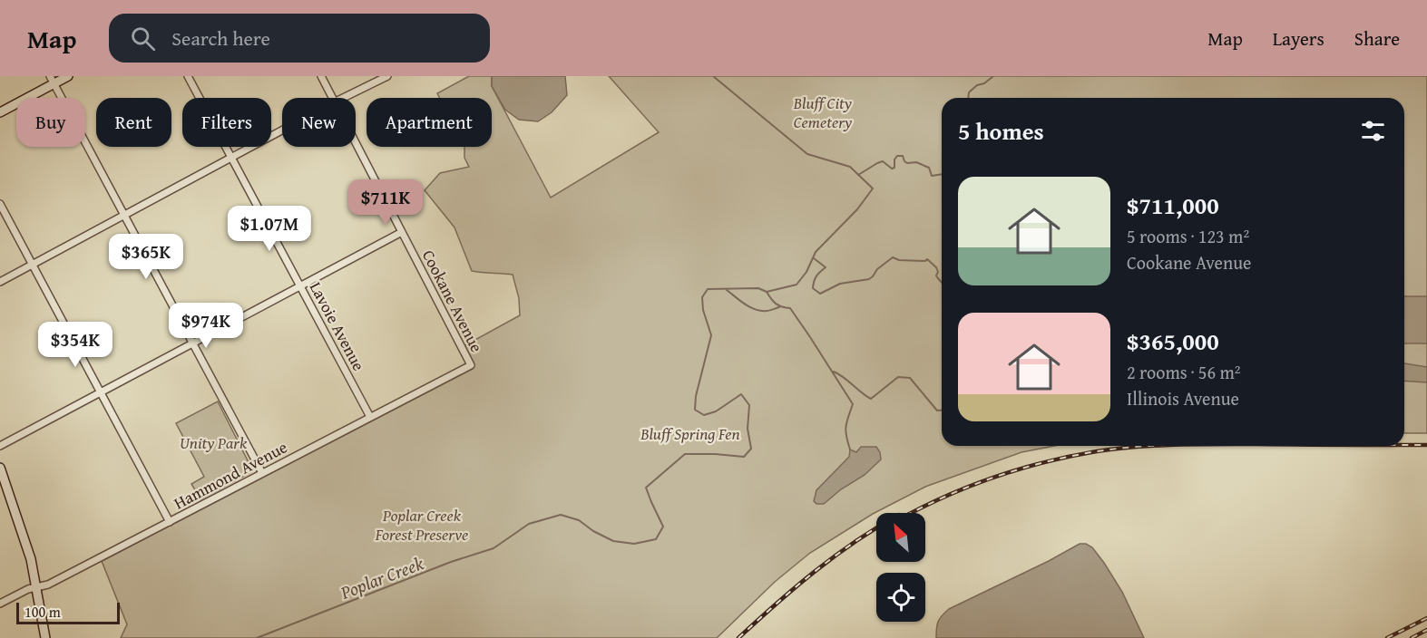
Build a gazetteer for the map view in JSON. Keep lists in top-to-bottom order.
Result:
{
  "streets": {
    "street": ["Cookane Avenue", "Lavoie Avenue", "Hammond Avenue"]
  },
  "crossings": [
    ["Cookane Avenue", "Hammond Avenue"],
    ["Lavoie Avenue", "Hammond Avenue"]
  ],
  "water": ["Poplar Creek"],
  "parks": [
    "Bluff City Cemetery",
    "Bluff Spring Fen",
    "Unity Park",
    "Poplar Creek Forest Preserve"
  ],
  "scale_bar": "100 m",
  "north": "top left",
  "page": {
    "header": "Map",
    "search": "Search here",
    "nav": ["Map", "Layers", "Share"],
    "chip": [
      "Buy",
      "Rent",
      "Filters",
      "New",
      "Apartment"
    ],
    "heading": "5 homes",
    "list": [
      {
        "name": "$711,000",
        "note": "5 rooms · 123 m² · Cookane Avenue"
      },
      {
        "name": "$365,000",
        "note": "2 rooms · 56 m² · Illinois Avenue"
      }
    ],
    "price": [
      "$711K",
      "$1.07M",
      "$365K",
      "$974K",
      "$354K"
    ],
    "scale": "100 m"
  }
}
